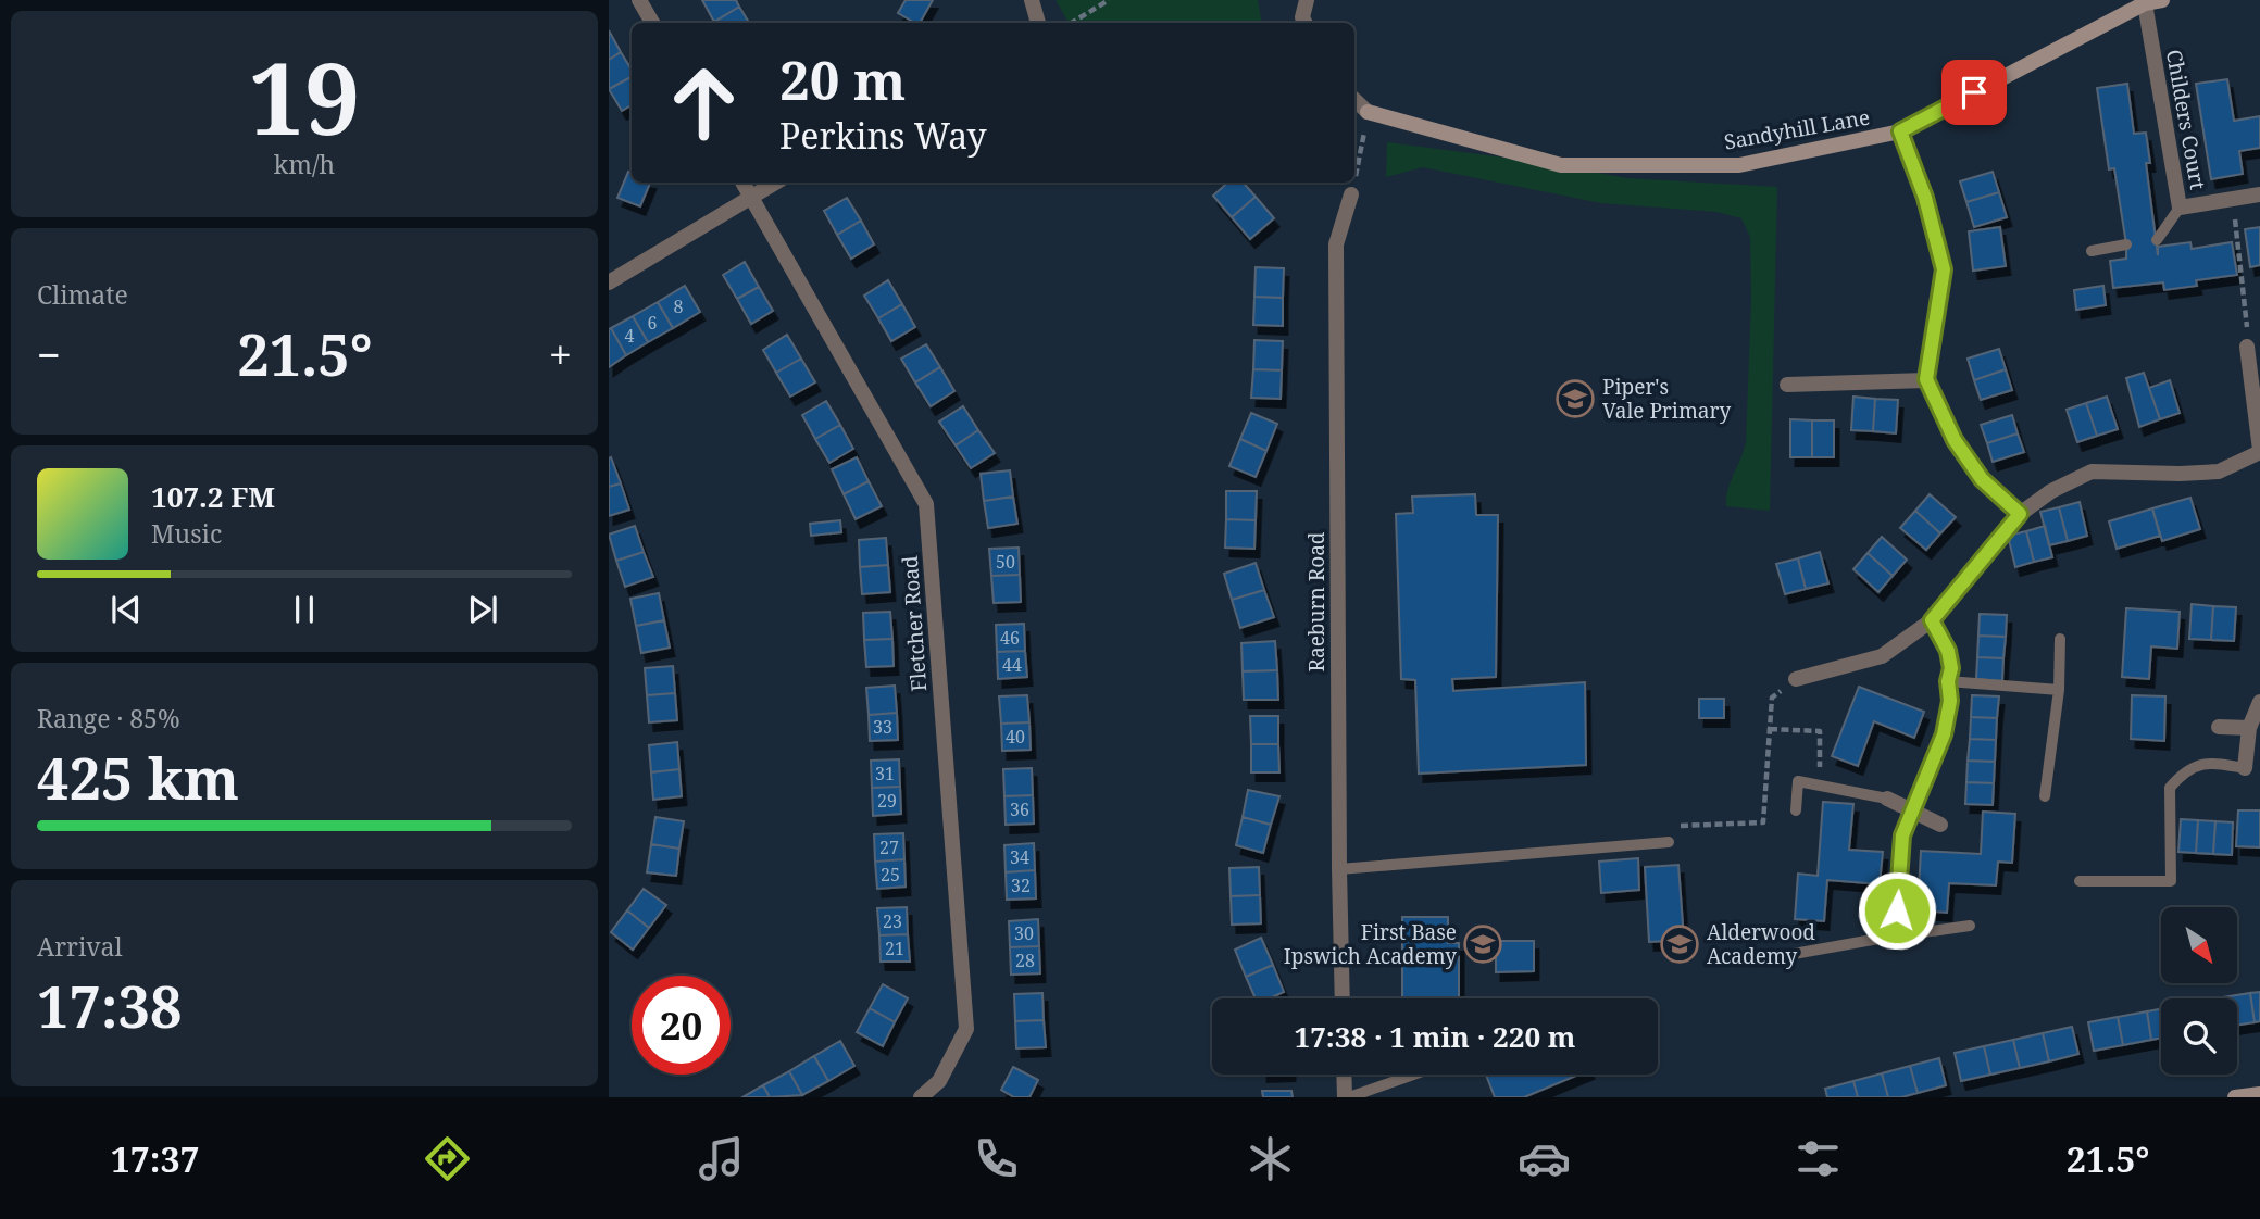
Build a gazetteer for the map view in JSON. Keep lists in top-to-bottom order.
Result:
{
  "streets": {
    "street": [
      "Childers Court",
      "Sandyhill Lane",
      "Raeburn Road",
      "Fletcher Road"
    ]
  },
  "crossings": [
    ["Childers Court", "Sandyhill Lane"]
  ],
  "places": {
    "school or university": ["Piper's Vale Primary", "First Base Ipswich Academy", "Alderwood Academy"]
  },
  "house_numbers": [
    "8",
    "6",
    "4",
    "50",
    "46",
    "44",
    "33",
    "40",
    "31",
    "29",
    "36",
    "27",
    "34",
    "25",
    "32",
    "23",
    "30",
    "21",
    "28"
  ],
  "north": "bottom right",
  "page": {
    "tile": [
      ["19", "km/h"],
      "Climate",
      ["Range · 85%", "425 km"],
      ["Arrival", "17:38"]
    ],
    "turn": ["20 m", "Perkins Way"],
    "heat": ["−", "21.5°", "+"],
    "song": ["107.2 FM", "Music"],
    "limit": "20",
    "trip": "17:38 · 1 min · 220 m",
    "tabs": ["17:37", "21.5°"]
  }
}
